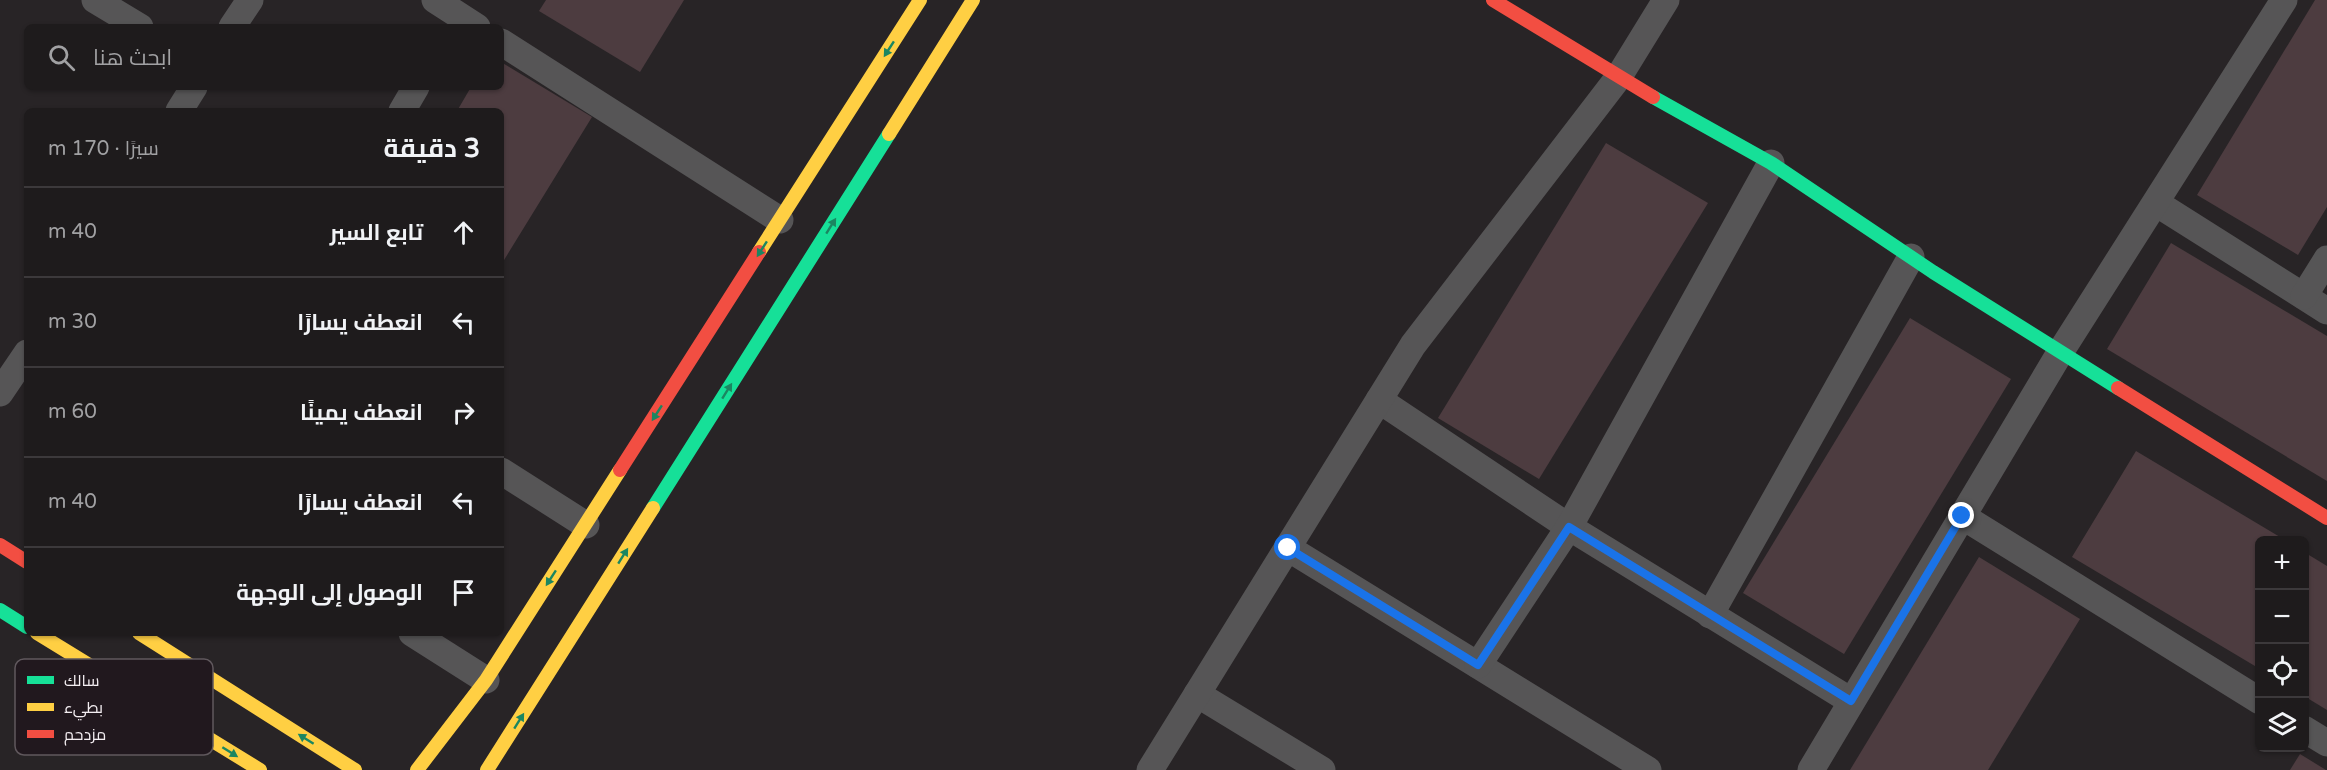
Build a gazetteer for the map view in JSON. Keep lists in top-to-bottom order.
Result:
{
  "legend": ["سالك", "بطيء", "مزدحم"],
  "page": {
    "search": "ابحث هنا",
    "heading": ["3 دقيقة", "سيرًا · 170 m"],
    "list": [
      ["تابع السير", "40 m"],
      ["انعطف يسارًا", "30 m"],
      ["انعطف يمينًا", "60 m"],
      ["انعطف يسارًا", "40 m"],
      "الوصول إلى الوجهة"
    ],
    "map_buttons": ["+", "−"]
  }
}
